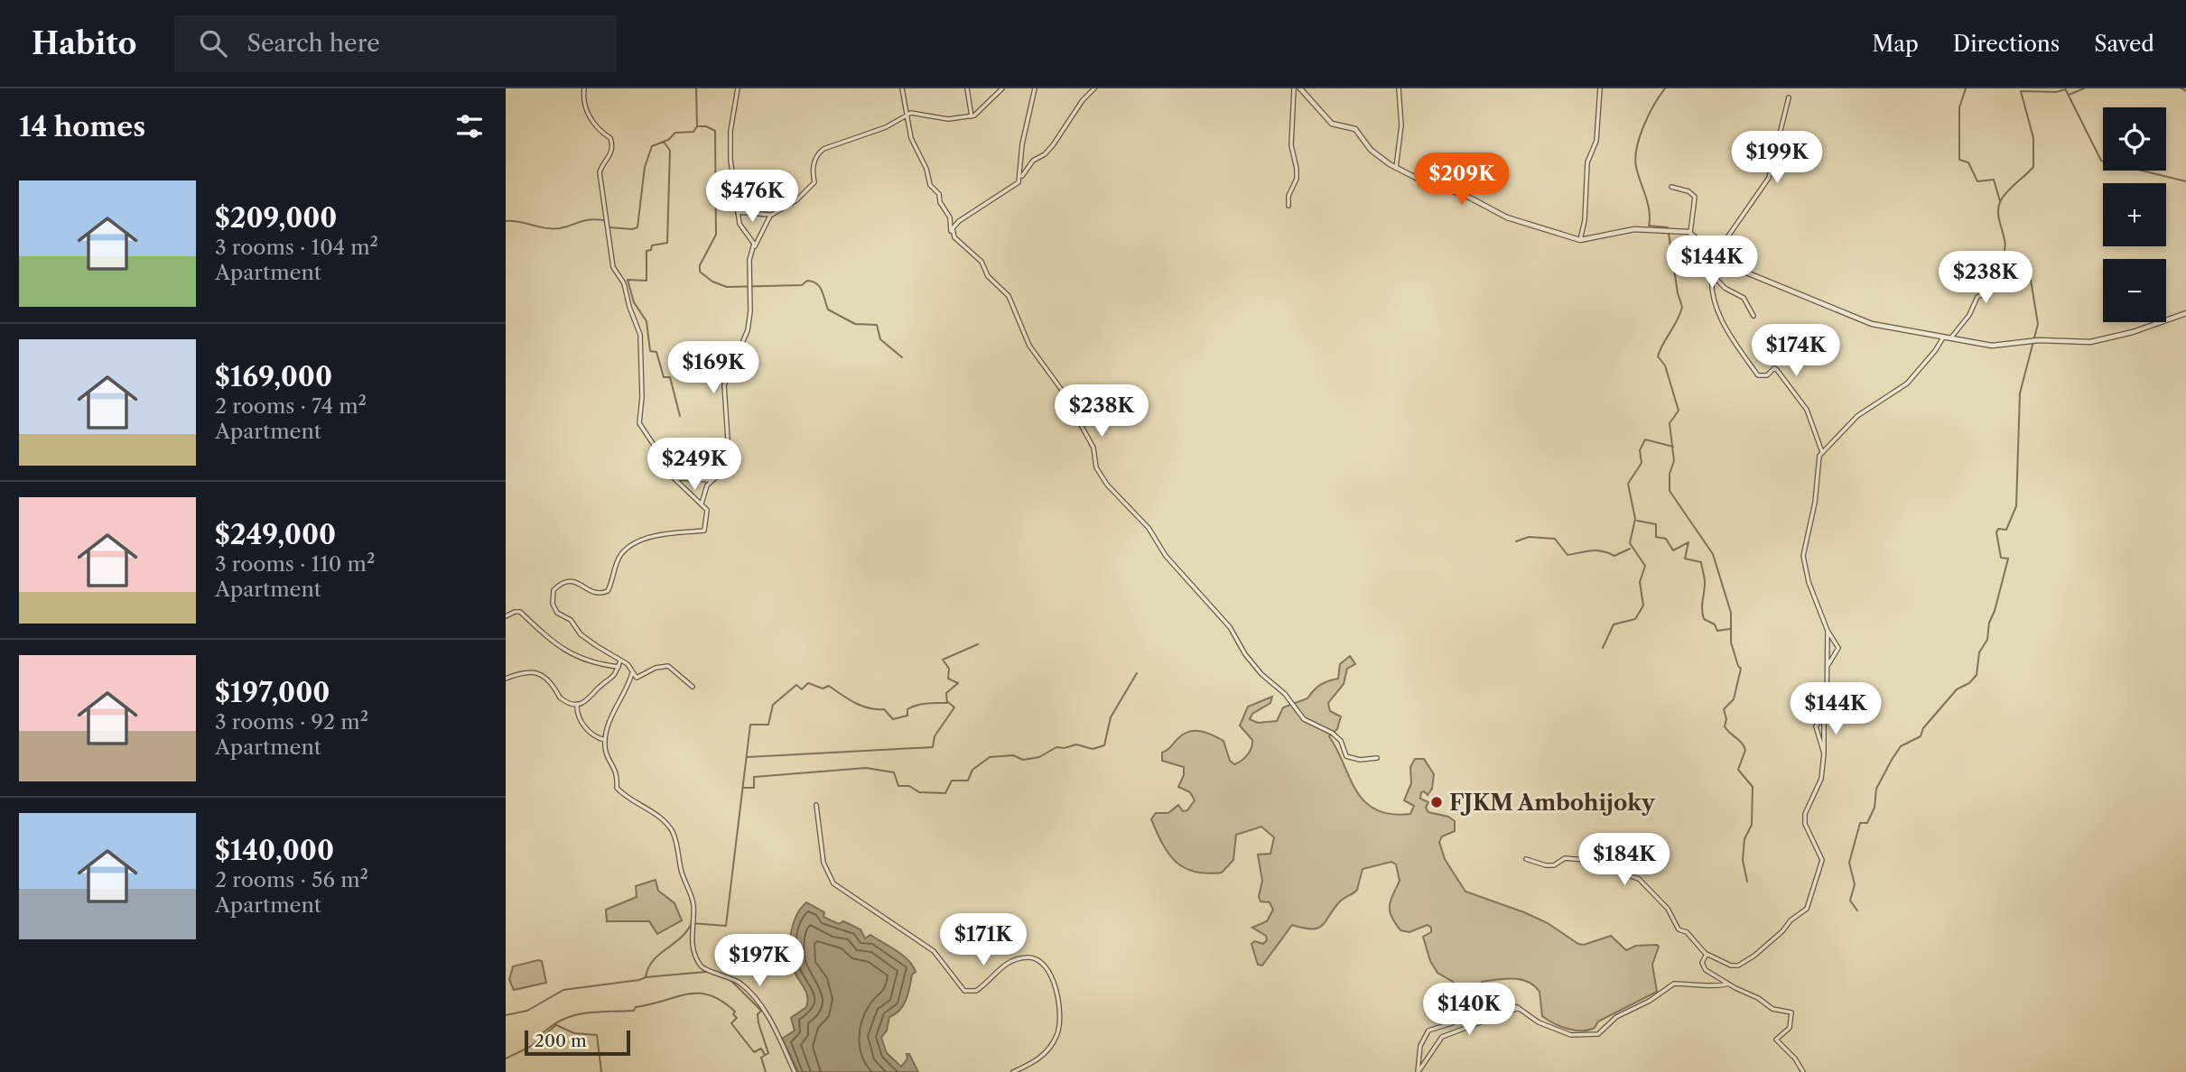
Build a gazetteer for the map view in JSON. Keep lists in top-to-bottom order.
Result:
{
  "places": ["FJKM Ambohijoky"],
  "scale_bar": "200 m",
  "page": {
    "header": "Habito",
    "search": "Search here",
    "nav": ["Map", "Directions", "Saved"],
    "heading": "14 homes",
    "map_buttons": ["+", "−"],
    "price": [
      "$199K",
      "$209K",
      "$476K",
      "$144K",
      "$238K",
      "$174K",
      "$169K",
      "$238K",
      "$249K",
      "$144K",
      "$184K",
      "$171K",
      "$197K",
      "$140K"
    ],
    "list": [
      {
        "name": "$209,000",
        "note": "3 rooms · 104 m² · Apartment"
      },
      {
        "name": "$169,000",
        "note": "2 rooms · 74 m² · Apartment"
      },
      {
        "name": "$249,000",
        "note": "3 rooms · 110 m² · Apartment"
      },
      {
        "name": "$197,000",
        "note": "3 rooms · 92 m² · Apartment"
      },
      {
        "name": "$140,000",
        "note": "2 rooms · 56 m² · Apartment"
      }
    ],
    "scale": "200 m"
  }
}
